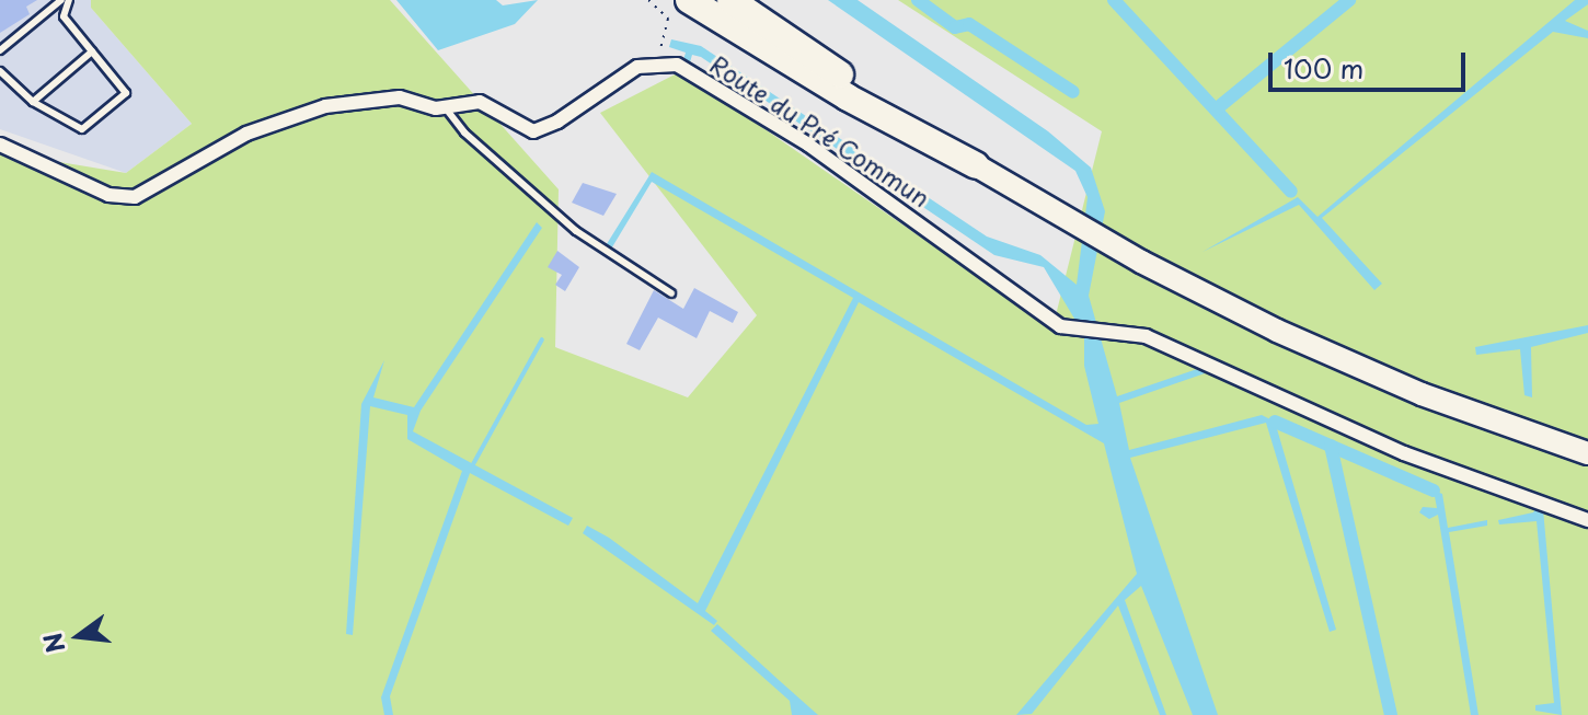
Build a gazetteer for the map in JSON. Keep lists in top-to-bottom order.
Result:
{
  "streets": {
    "street": ["Route du Pré Commun"]
  },
  "scale_bar": "100 m",
  "north": "left"
}
